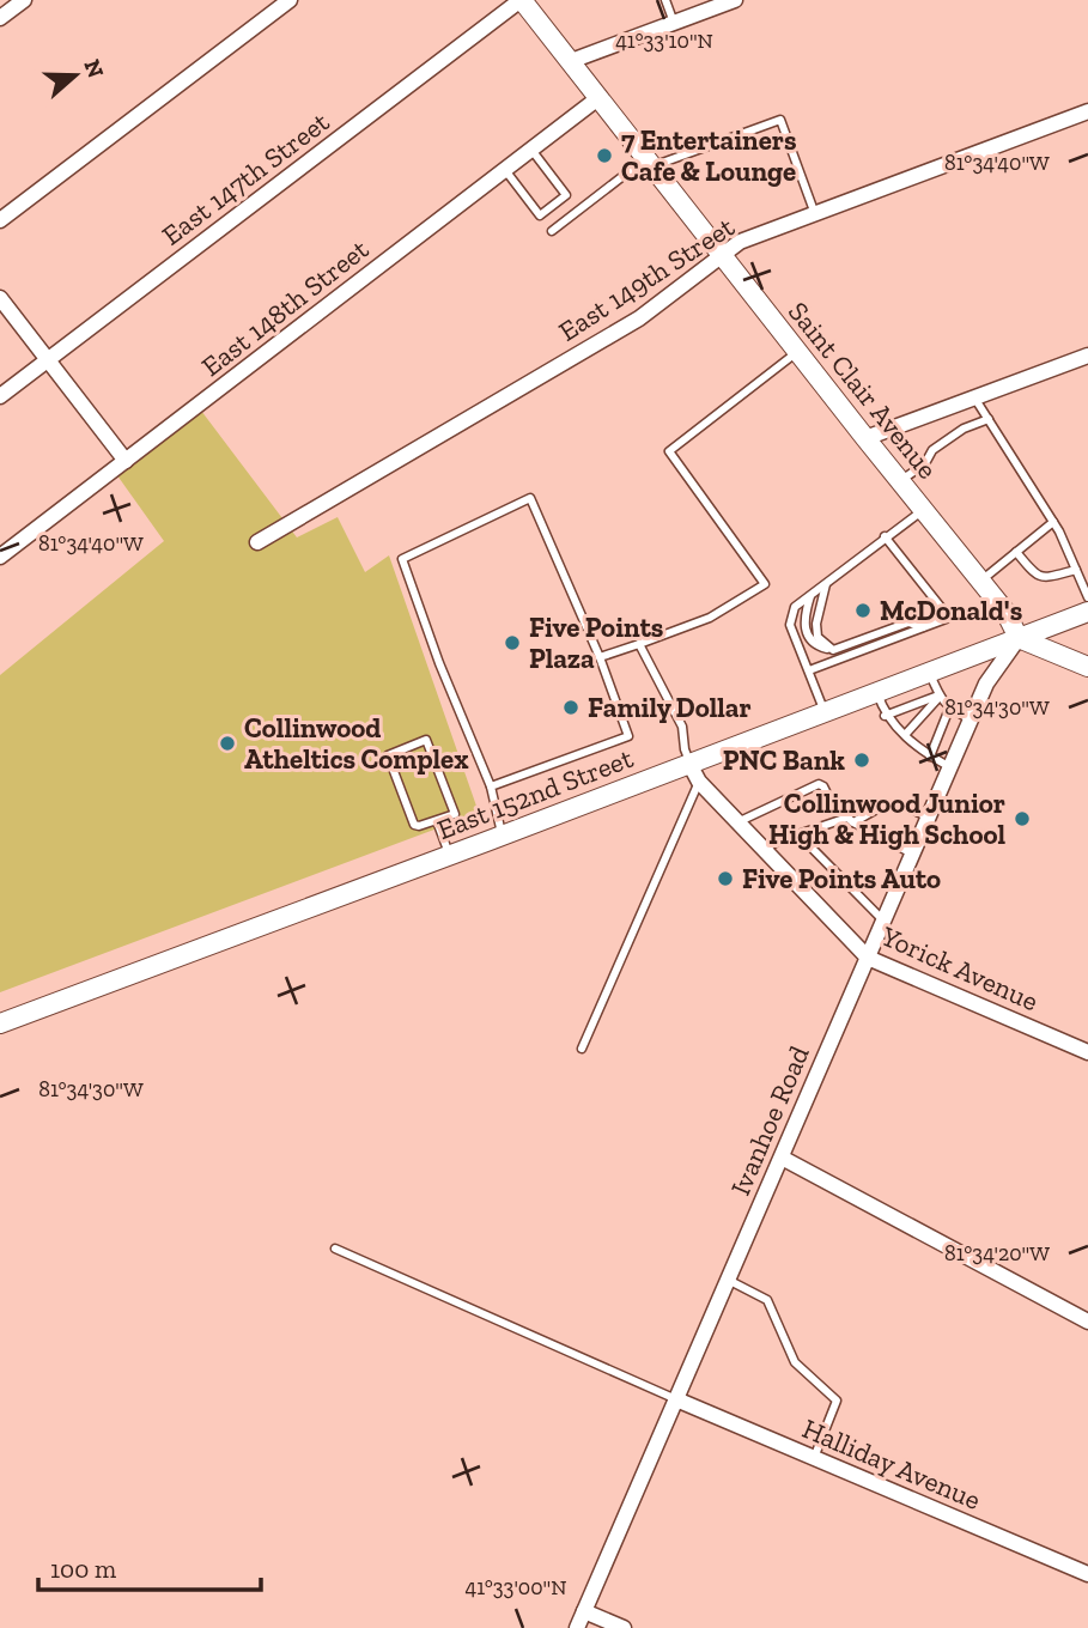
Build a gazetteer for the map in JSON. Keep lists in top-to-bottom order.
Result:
{
  "streets": {
    "street": [
      "East 147th Street",
      "East 149th Street",
      "East 148th Street",
      "Saint Clair Avenue",
      "East 152nd Street",
      "Yorick Avenue",
      "Ivanhoe Road",
      "Halliday Avenue"
    ]
  },
  "crossings": [
    ["East 147th Street", "Saint Clair Avenue"],
    ["East 149th Street", "Saint Clair Avenue"],
    ["East 148th Street", "Saint Clair Avenue"],
    ["Saint Clair Avenue", "East 152nd Street"],
    ["Saint Clair Avenue", "Ivanhoe Road"],
    ["East 152nd Street", "Yorick Avenue"],
    ["East 152nd Street", "Ivanhoe Road"],
    ["Yorick Avenue", "Ivanhoe Road"],
    ["Ivanhoe Road", "Halliday Avenue"]
  ],
  "places": [
    "7 Entertainers Cafe & Lounge",
    "McDonald's",
    "Five Points Plaza",
    "Family Dollar",
    "Collinwood Atheltics Complex",
    "PNC Bank",
    "Collinwood Junior High & High School",
    "Five Points Auto"
  ],
  "scale_bar": "100 m",
  "north": "right",
  "coordinates": [
    "41°33'10\"N",
    "81°34'40\"W",
    "81°34'30\"W",
    "81°34'20\"W",
    "41°33'00\"N"
  ]
}
